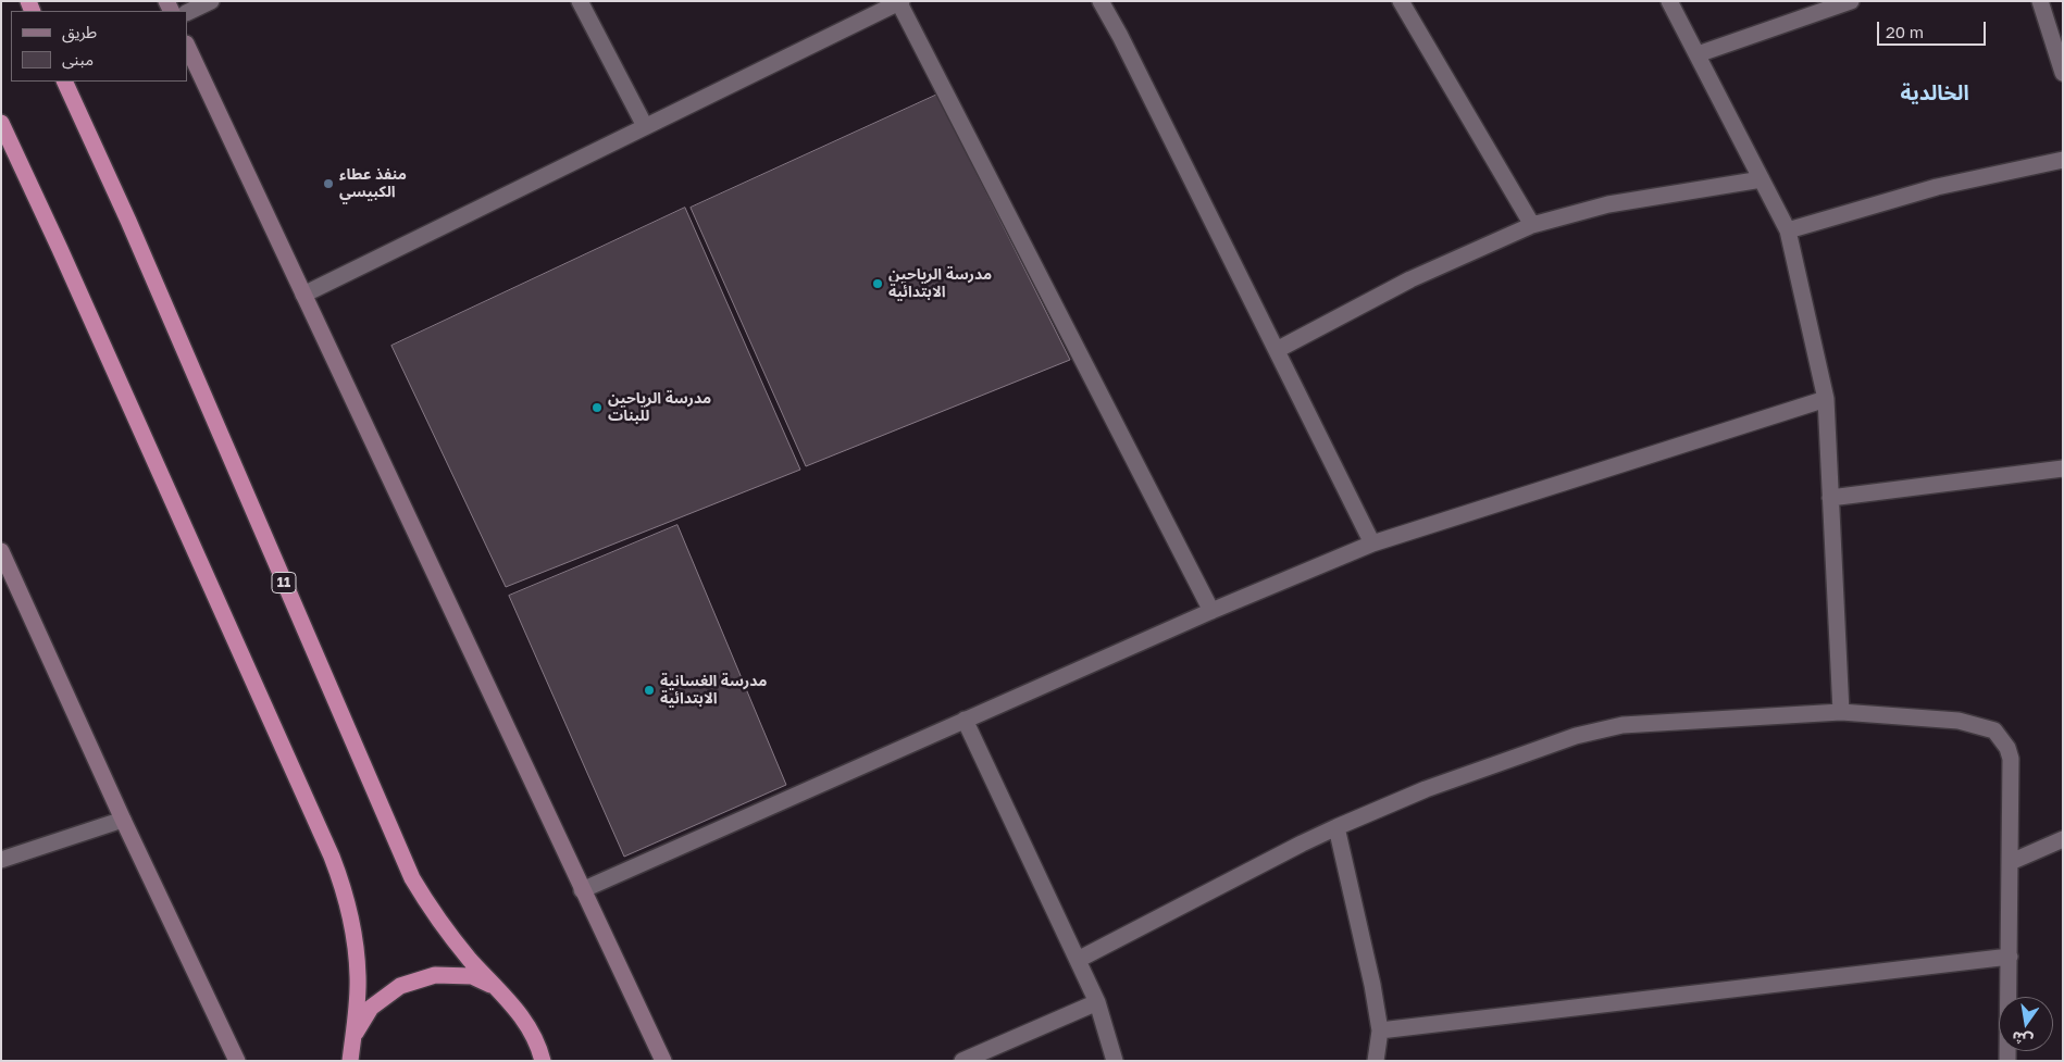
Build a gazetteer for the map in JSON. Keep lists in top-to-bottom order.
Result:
{
  "streets": {
    "highway": ["11"]
  },
  "districts": ["الخالدية"],
  "places": [
    "منفذ عطاء الكبيسي",
    "مدرسة الرياحين الابتدائية",
    "مدرسة الرياحين للبنات",
    "مدرسة الغسانية الابتدائية"
  ],
  "legend": ["طريق", "مبنى"],
  "scale_bar": "20 m",
  "north": "bottom"
}
